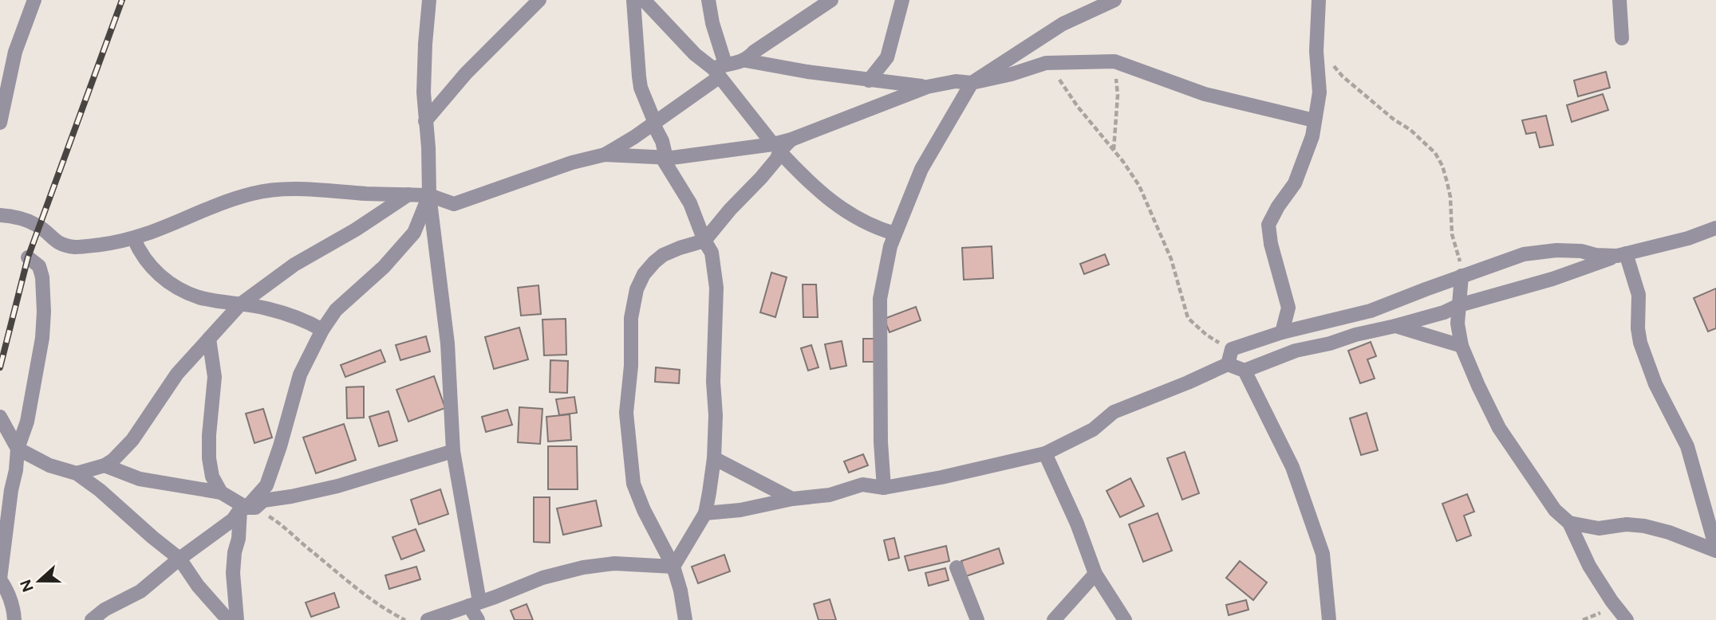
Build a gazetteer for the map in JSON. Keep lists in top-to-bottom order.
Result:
{
  "north": "left"
}
